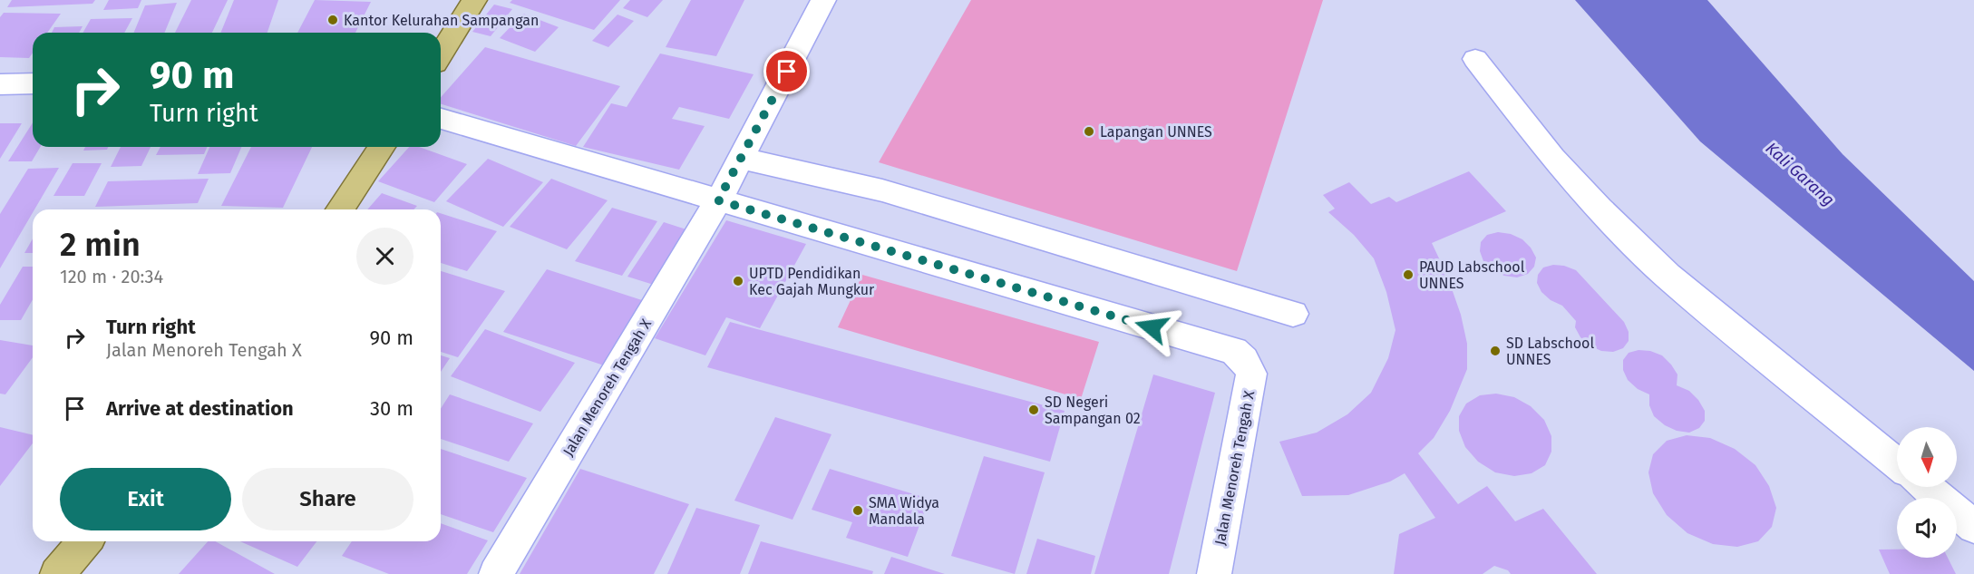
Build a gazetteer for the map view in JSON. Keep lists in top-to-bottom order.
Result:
{
  "streets": {
    "street": ["Jalan Menoreh Tengah X"]
  },
  "water": ["Kali Garang"],
  "places": [
    "Kantor Kelurahan Sampangan",
    "Lapangan UNNES",
    "PAUD Labschool UNNES",
    "UPTD Pendidikan Kec Gajah Mungkur",
    "SD Labschool UNNES",
    "SD Negeri Sampangan 02",
    "SMA Widya Mandala"
  ],
  "north": "bottom",
  "page": {
    "turn": ["90 m", "Turn right"],
    "heading": ["2 min", "120 m · 20:34"],
    "list": [
      {
        "name": "Turn right",
        "note": "Jalan Menoreh Tengah X",
        "value": "90 m"
      },
      {
        "name": "Arrive at destination",
        "value": "30 m"
      }
    ],
    "buttons": ["Exit", "Share"]
  }
}
